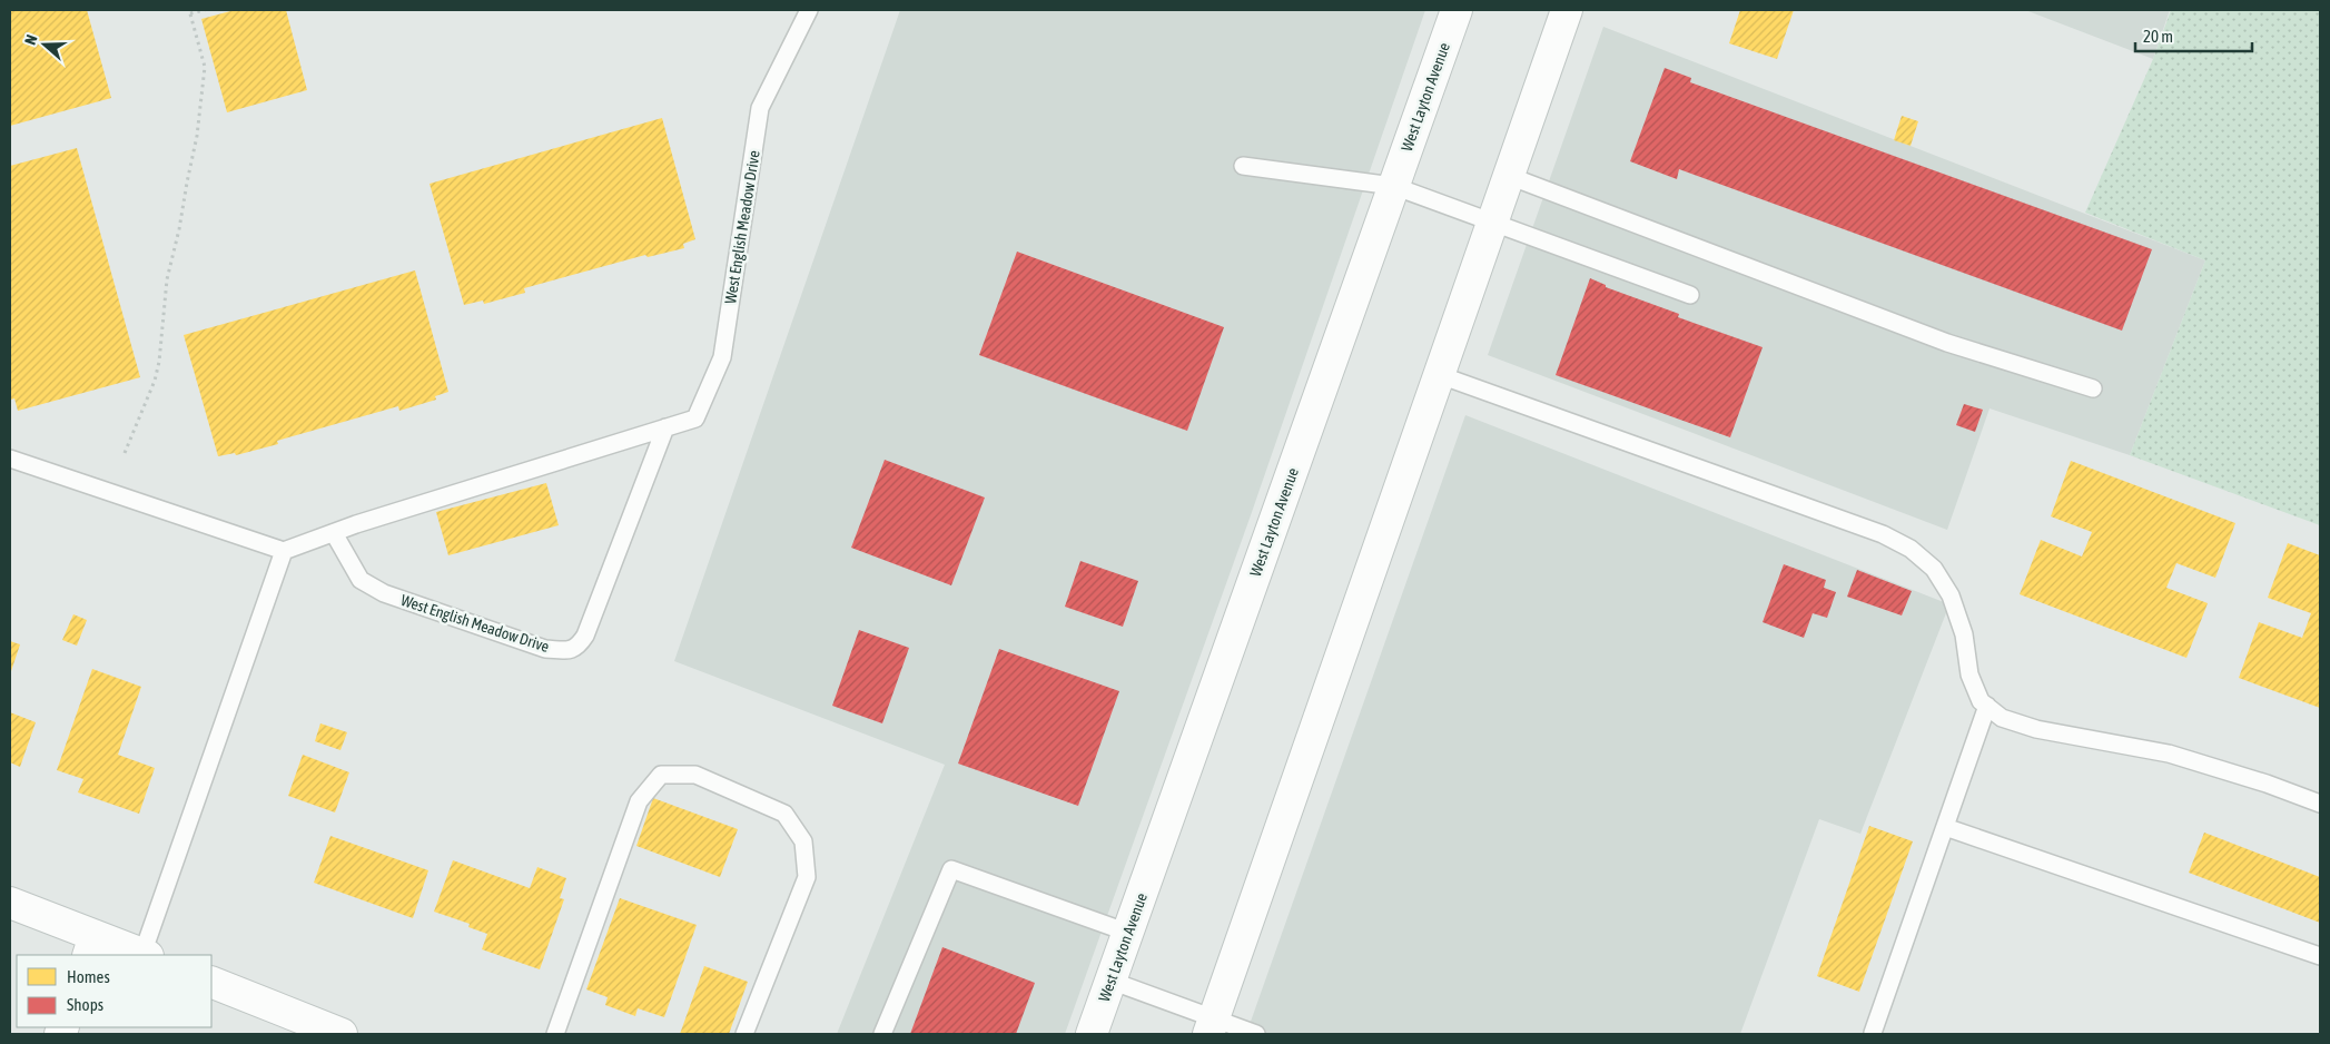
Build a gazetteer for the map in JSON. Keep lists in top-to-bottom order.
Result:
{
  "streets": {
    "main road": ["West Layton Avenue"],
    "lane": ["West English Meadow Drive"]
  },
  "legend": ["Homes", "Shops"],
  "scale_bar": "20 m",
  "north": "left"
}
